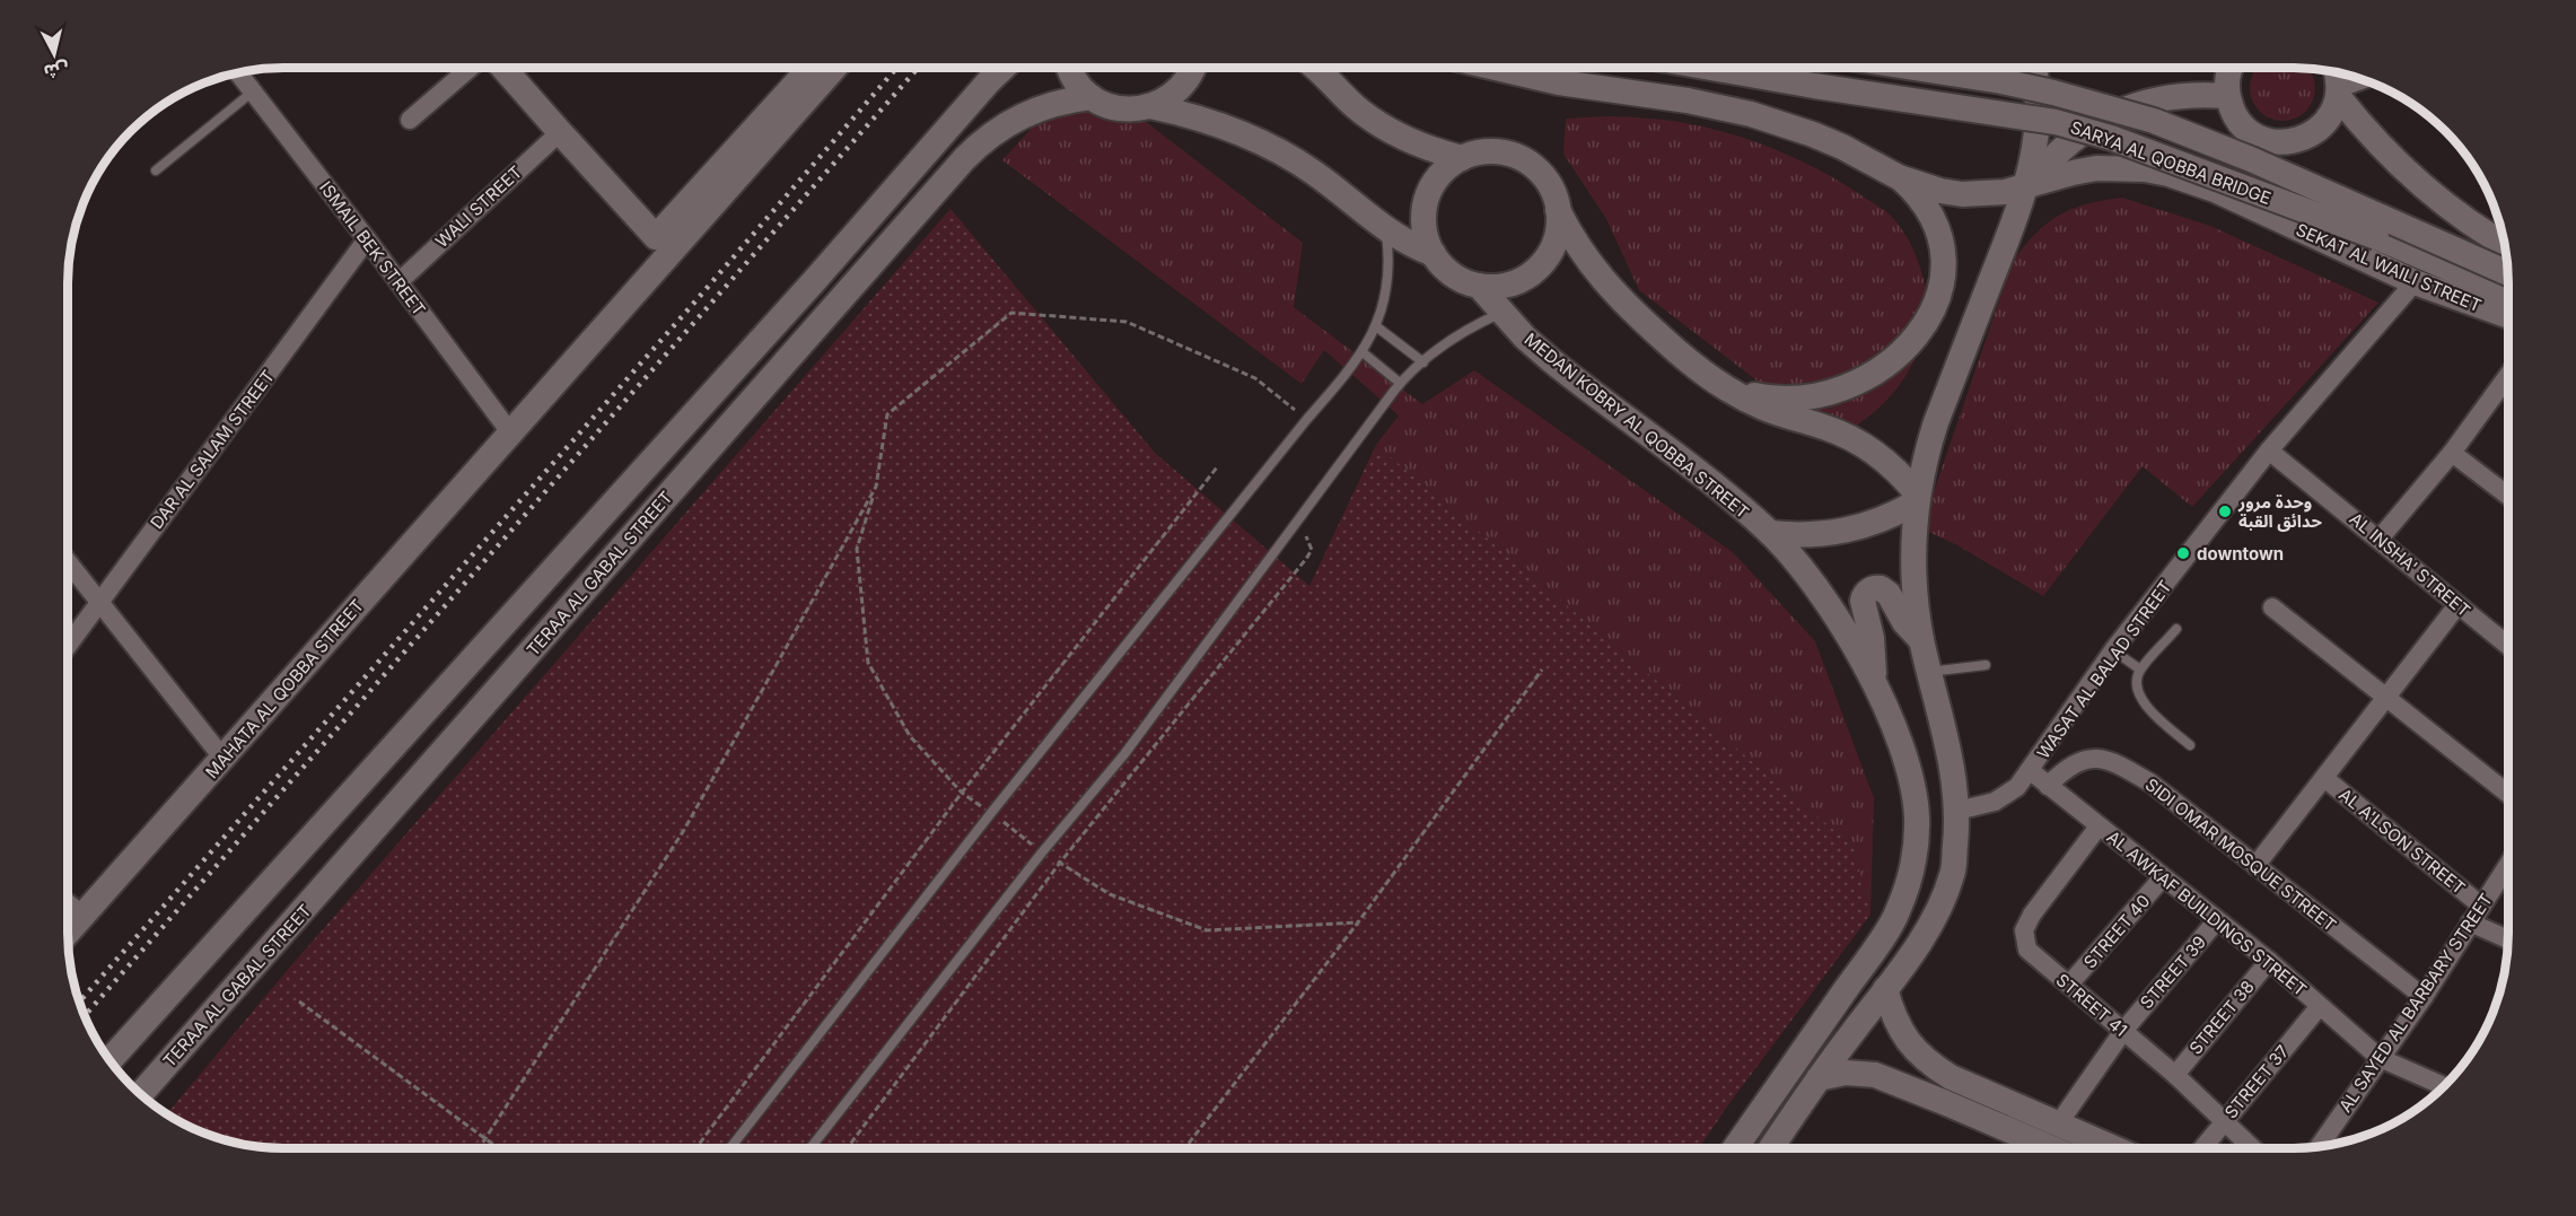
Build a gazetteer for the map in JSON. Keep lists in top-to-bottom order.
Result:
{
  "streets": {
    "main road": [
      "SARYA AL QOBBA BRIDGE",
      "SEKAT AL WAILI STREET",
      "MEDAN KOBRY AL QOBBA STREET",
      "TERAA AL GABAL STREET",
      "MAHATA AL QOBBA STREET"
    ],
    "street": [
      "WALI STREET",
      "ISMAIL BEK STREET",
      "DAR AL SALAM STREET",
      "AL INSHA' STREET",
      "WASAT AL BALAD STREET",
      "AL A'LSON STREET",
      "SIDI OMAR MOSQUE STREET",
      "AL AWKAF BUILDINGS STREET",
      "STREET 40",
      "STREET 39",
      "AL SAYED AL BARBARY STREET",
      "STREET 41",
      "STREET 38",
      "STREET 37"
    ]
  },
  "crossings": [
    ["WALI STREET", "ISMAIL BEK STREET"],
    ["ISMAIL BEK STREET", "DAR AL SALAM STREET"],
    ["ISMAIL BEK STREET", "MAHATA AL QOBBA STREET"],
    ["SEKAT AL WAILI STREET", "WASAT AL BALAD STREET"],
    ["AL INSHA' STREET", "WASAT AL BALAD STREET"],
    ["WASAT AL BALAD STREET", "AL AWKAF BUILDINGS STREET"],
    ["AL A'LSON STREET", "AL SAYED AL BARBARY STREET"],
    ["SIDI OMAR MOSQUE STREET", "AL AWKAF BUILDINGS STREET"],
    ["SIDI OMAR MOSQUE STREET", "AL SAYED AL BARBARY STREET"],
    ["AL AWKAF BUILDINGS STREET", "STREET 40"],
    ["AL AWKAF BUILDINGS STREET", "STREET 39"],
    ["AL AWKAF BUILDINGS STREET", "AL SAYED AL BARBARY STREET"],
    ["AL AWKAF BUILDINGS STREET", "STREET 41"],
    ["AL AWKAF BUILDINGS STREET", "STREET 38"],
    ["AL AWKAF BUILDINGS STREET", "STREET 37"],
    ["STREET 40", "STREET 41"],
    ["STREET 39", "STREET 41"],
    ["STREET 41", "STREET 38"],
    ["STREET 41", "STREET 37"]
  ],
  "places": ["وحدة مرور حدائق القبة", "downtown"],
  "north": "bottom"
}
